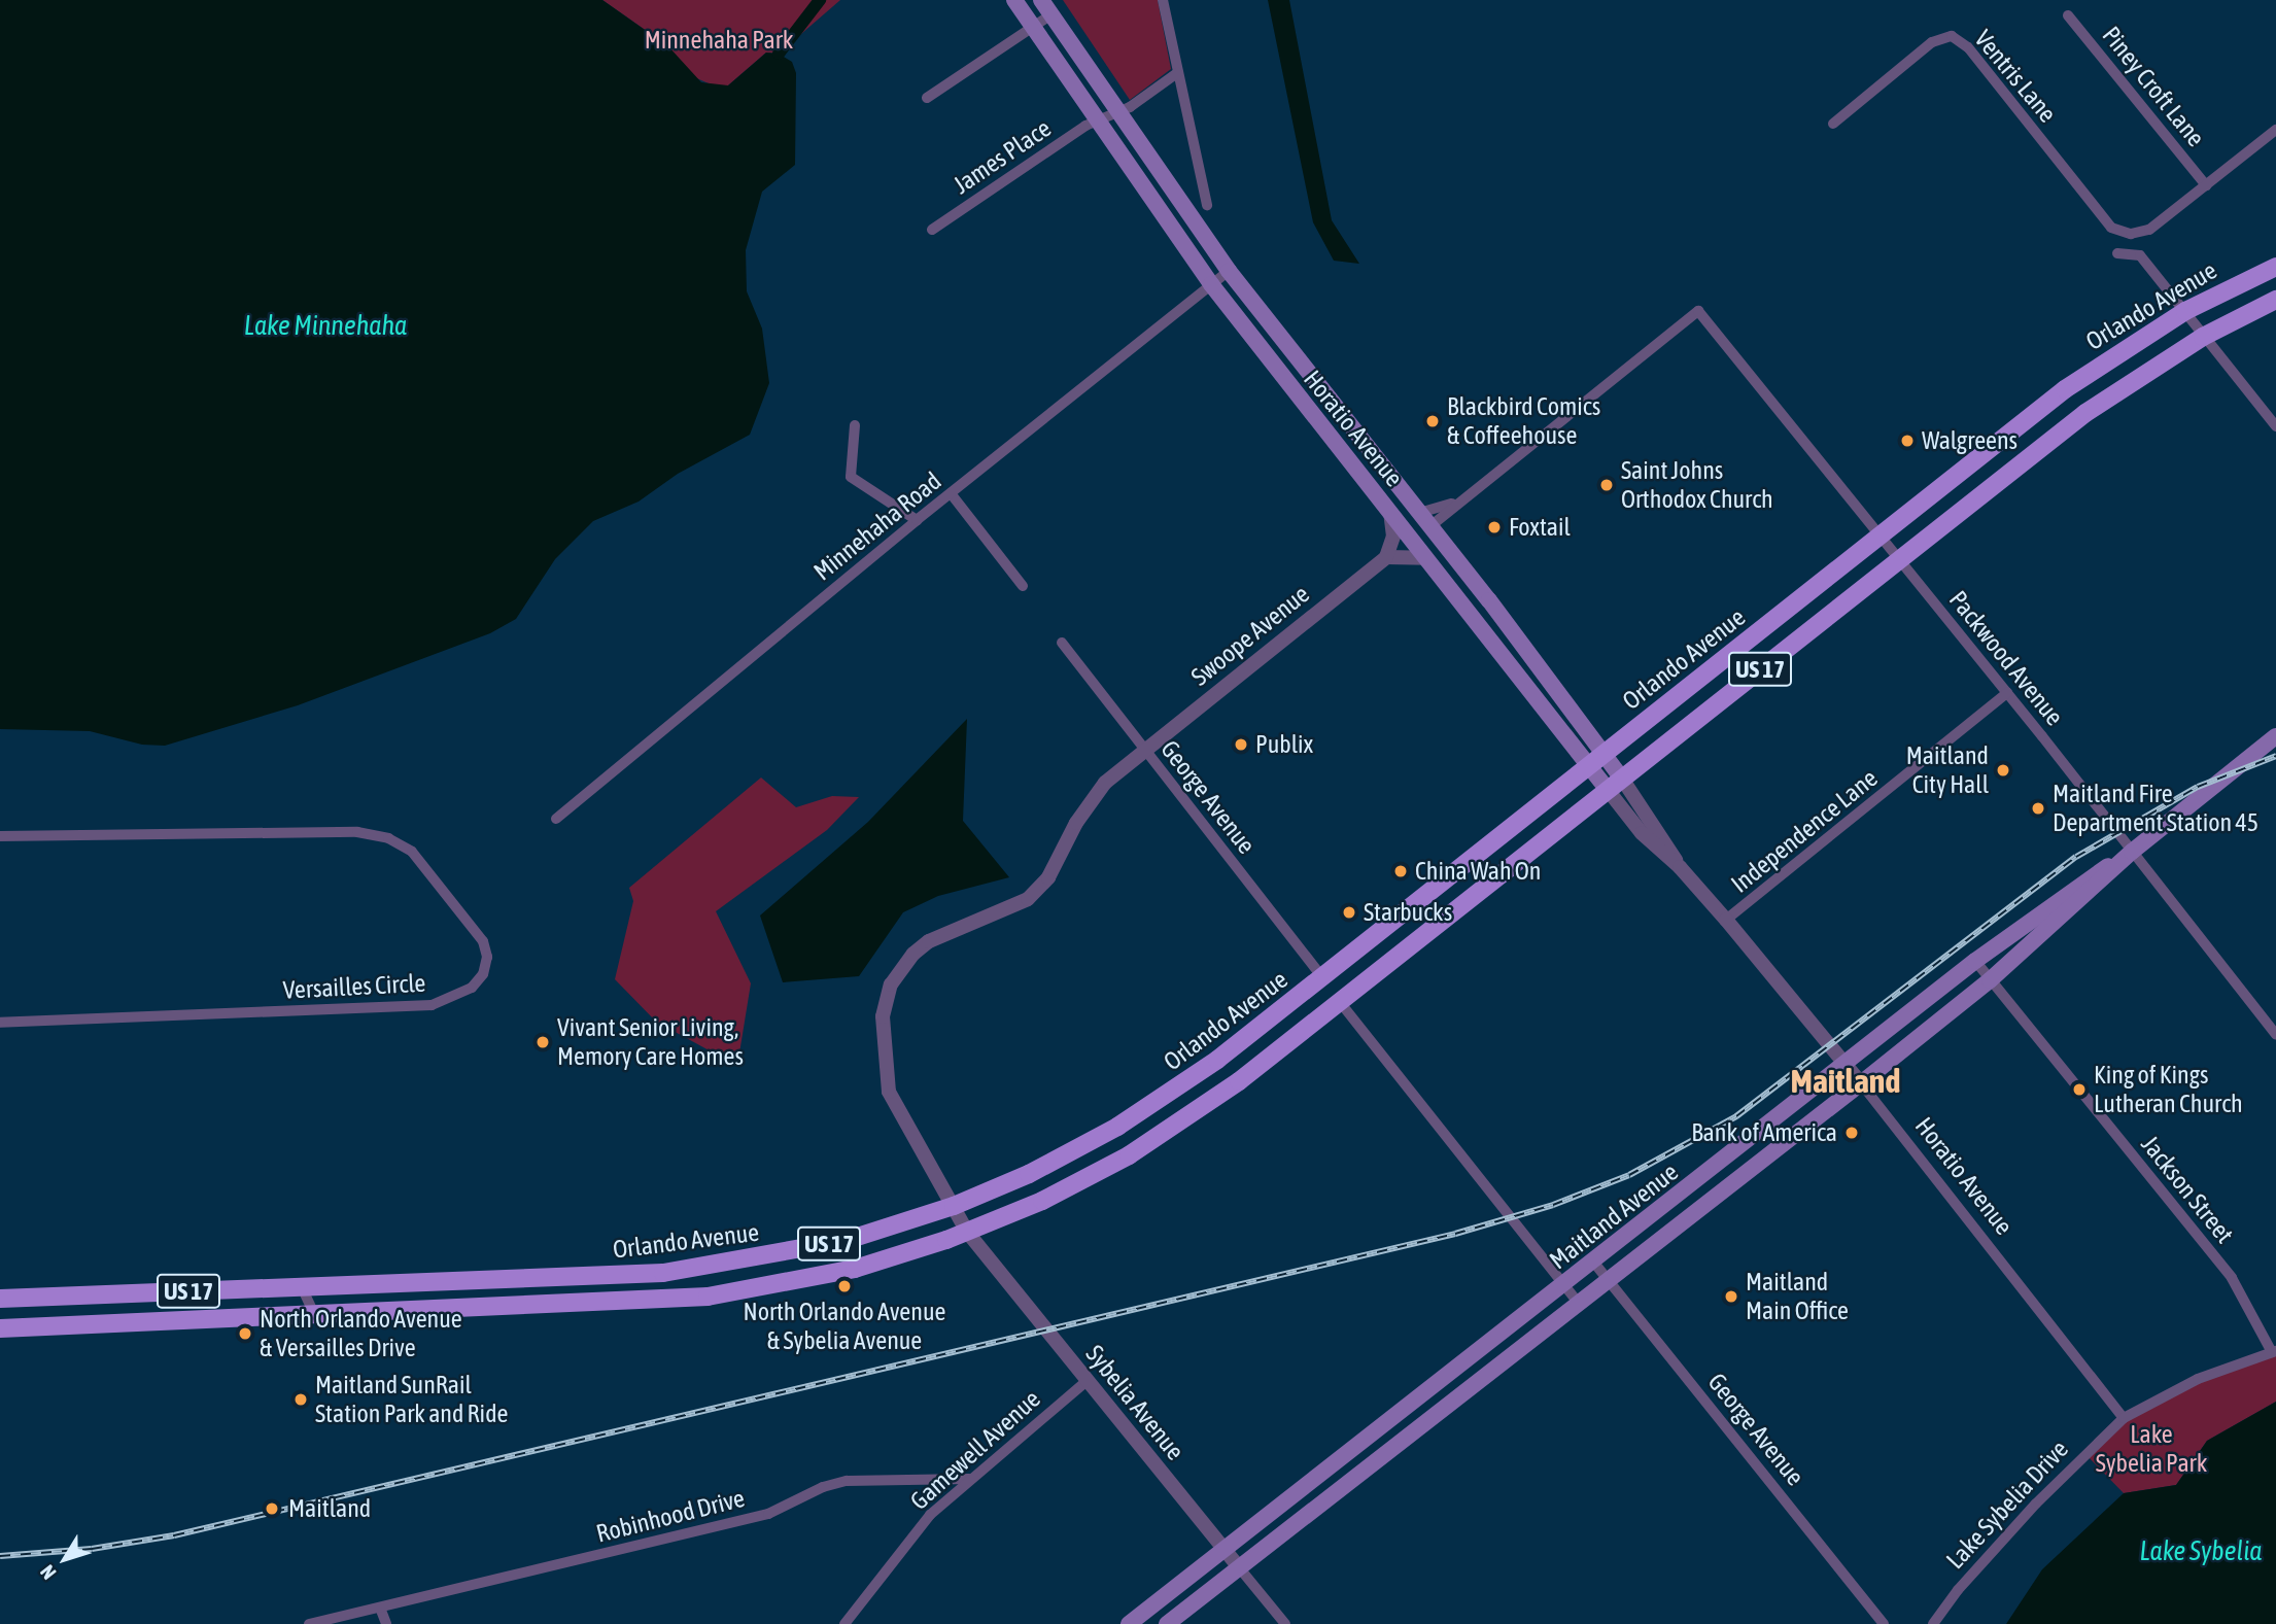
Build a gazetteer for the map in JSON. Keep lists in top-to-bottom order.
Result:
{
  "streets": {
    "main road": [
      "Orlando Avenue",
      "Horatio Avenue",
      "US 17",
      "Maitland Avenue"
    ],
    "street": [
      "Ventris Lane",
      "Piney Croft Lane",
      "James Place",
      "Minnehaha Road",
      "Swoope Avenue",
      "Packwood Avenue",
      "George Avenue",
      "Independence Lane",
      "Versailles Circle",
      "Jackson Street",
      "Sybelia Avenue",
      "Gamewell Avenue",
      "Lake Sybelia Drive",
      "Robinhood Drive"
    ]
  },
  "crossings": [
    ["Ventris Lane", "Piney Croft Lane"],
    ["James Place", "Horatio Avenue"],
    ["Orlando Avenue", "Horatio Avenue"],
    ["Orlando Avenue", "Swoope Avenue"],
    ["Orlando Avenue", "Packwood Avenue"],
    ["Orlando Avenue", "George Avenue"],
    ["Orlando Avenue", "Sybelia Avenue"],
    ["Horatio Avenue", "Minnehaha Road"],
    ["Horatio Avenue", "US 17"],
    ["Horatio Avenue", "Independence Lane"],
    ["Horatio Avenue", "Maitland Avenue"],
    ["Horatio Avenue", "Lake Sybelia Drive"],
    ["Swoope Avenue", "George Avenue"],
    ["Swoope Avenue", "Sybelia Avenue"],
    ["Packwood Avenue", "US 17"],
    ["Packwood Avenue", "Independence Lane"],
    ["Packwood Avenue", "Maitland Avenue"],
    ["US 17", "Sybelia Avenue"],
    ["George Avenue", "Maitland Avenue"],
    ["Jackson Street", "Maitland Avenue"],
    ["Jackson Street", "Lake Sybelia Drive"],
    ["Maitland Avenue", "Sybelia Avenue"],
    ["Sybelia Avenue", "Gamewell Avenue"],
    ["Gamewell Avenue", "Robinhood Drive"]
  ],
  "districts": ["Maitland"],
  "water": ["Lake Minnehaha", "Lake Sybelia"],
  "parks": ["Minnehaha Park", "Lake Sybelia Park"],
  "places": [
    "Blackbird Comics & Coffeehouse",
    "Walgreens",
    "Saint Johns Orthodox Church",
    "Foxtail",
    "Publix",
    "Maitland City Hall",
    "Maitland Fire Department Station 45",
    "China Wah On",
    "Starbucks",
    "Vivant Senior Living, Memory Care Homes",
    "King of Kings Lutheran Church",
    "Bank of America",
    "North Orlando Avenue & Sybelia Avenue",
    "Maitland Main Office",
    "North Orlando Avenue & Versailles Drive",
    "Maitland SunRail Station Park and Ride",
    "Maitland"
  ],
  "north": "bottom left"
}
